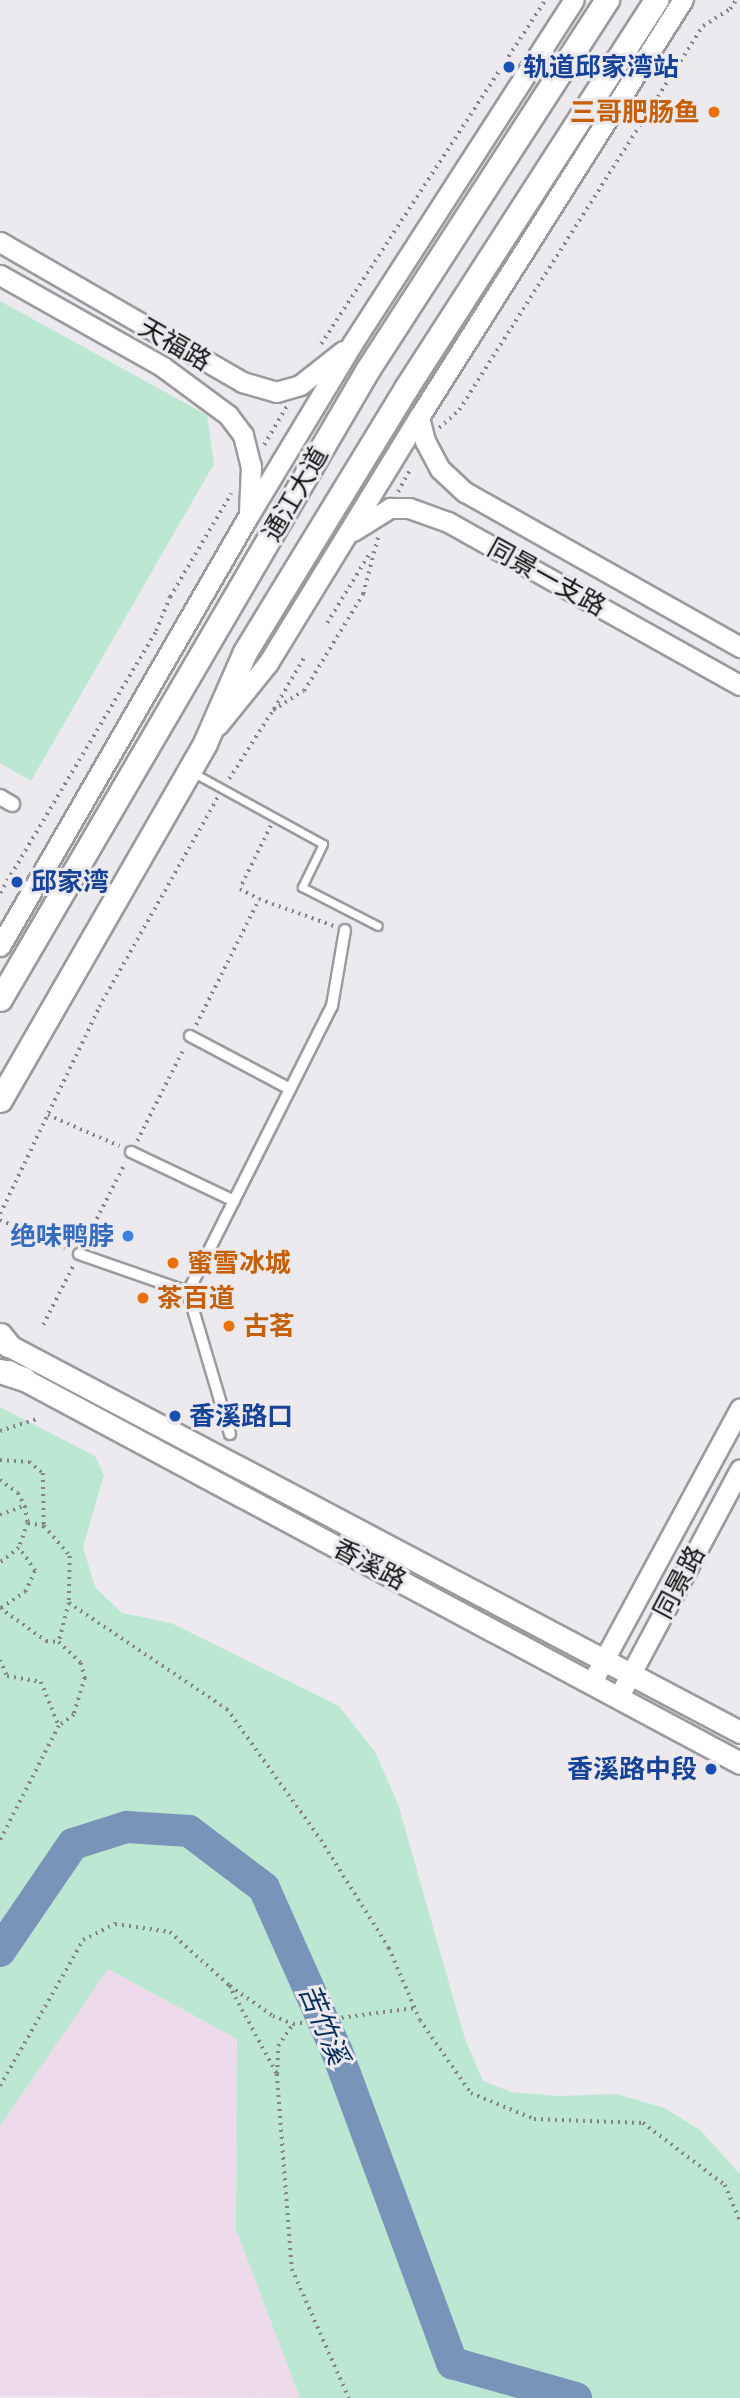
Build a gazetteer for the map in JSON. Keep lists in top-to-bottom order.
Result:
{
  "streets": {
    "main road": ["通江大道", "香溪路"],
    "street": ["天福路", "同景一支路", "同景路"]
  },
  "crossings": [
    ["天福路", "通江大道"],
    ["通江大道", "同景一支路"],
    ["香溪路", "同景路"]
  ],
  "water": ["苦竹溪"],
  "places": [
    "轨道邱家湾站",
    "三哥肥肠鱼",
    "邱家湾",
    "绝味鸭脖",
    "蜜雪冰城",
    "茶百道",
    "古茗",
    "香溪路口",
    "香溪路中段"
  ]
}
